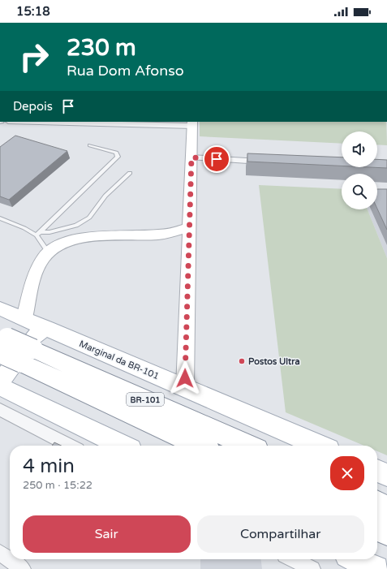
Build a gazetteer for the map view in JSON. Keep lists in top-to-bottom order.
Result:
{
  "streets": {
    "highway": ["BR-101"],
    "main road": ["Marginal da BR-101"]
  },
  "places": ["Postos Ultra"],
  "page": {
    "status": "15:18",
    "turn": ["230 m", "Rua Dom Afonso"],
    "then": "Depois",
    "heading": ["4 min", "250 m · 15:22"],
    "buttons": ["Sair", "Compartilhar"]
  }
}
